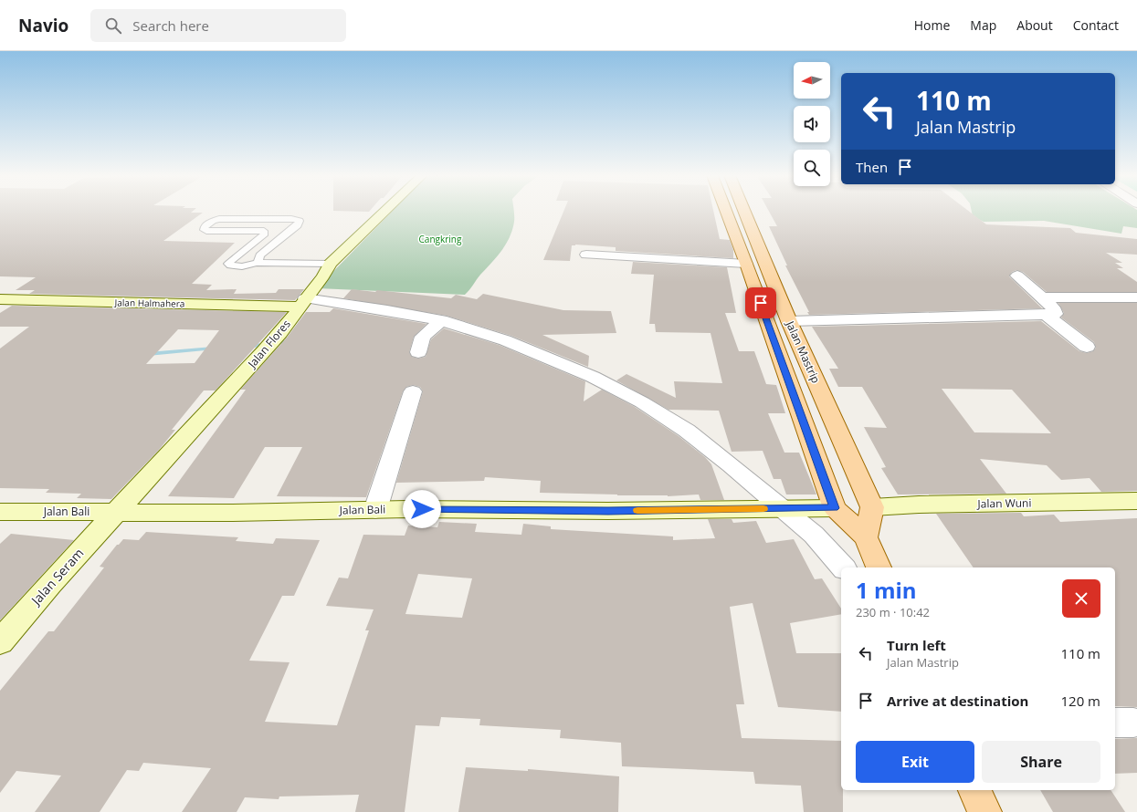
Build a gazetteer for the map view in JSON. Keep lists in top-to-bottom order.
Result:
{
  "streets": {
    "main road": ["Jalan Mastrip"],
    "street": [
      "Jalan Halmahera",
      "Jalan Flores",
      "Jalan Wuni",
      "Jalan Bali",
      "Jalan Seram"
    ]
  },
  "crossings": [
    ["Jalan Halmahera", "Jalan Flores"],
    ["Jalan Flores", "Jalan Bali"],
    ["Jalan Flores", "Jalan Seram"],
    ["Jalan Mastrip", "Jalan Wuni"],
    ["Jalan Mastrip", "Jalan Bali"],
    ["Jalan Bali", "Jalan Seram"]
  ],
  "parks": ["Cangkring"],
  "north": "left",
  "page": {
    "header": "Navio",
    "search": "Search here",
    "nav": [
      "Home",
      "Map",
      "About",
      "Contact"
    ],
    "turn": ["110 m", "Jalan Mastrip"],
    "then": "Then",
    "heading": ["1 min", "230 m · 10:42"],
    "list": [
      {
        "name": "Turn left",
        "note": "Jalan Mastrip",
        "value": "110 m"
      },
      {
        "name": "Arrive at destination",
        "value": "120 m"
      }
    ],
    "buttons": ["Exit", "Share"]
  }
}
